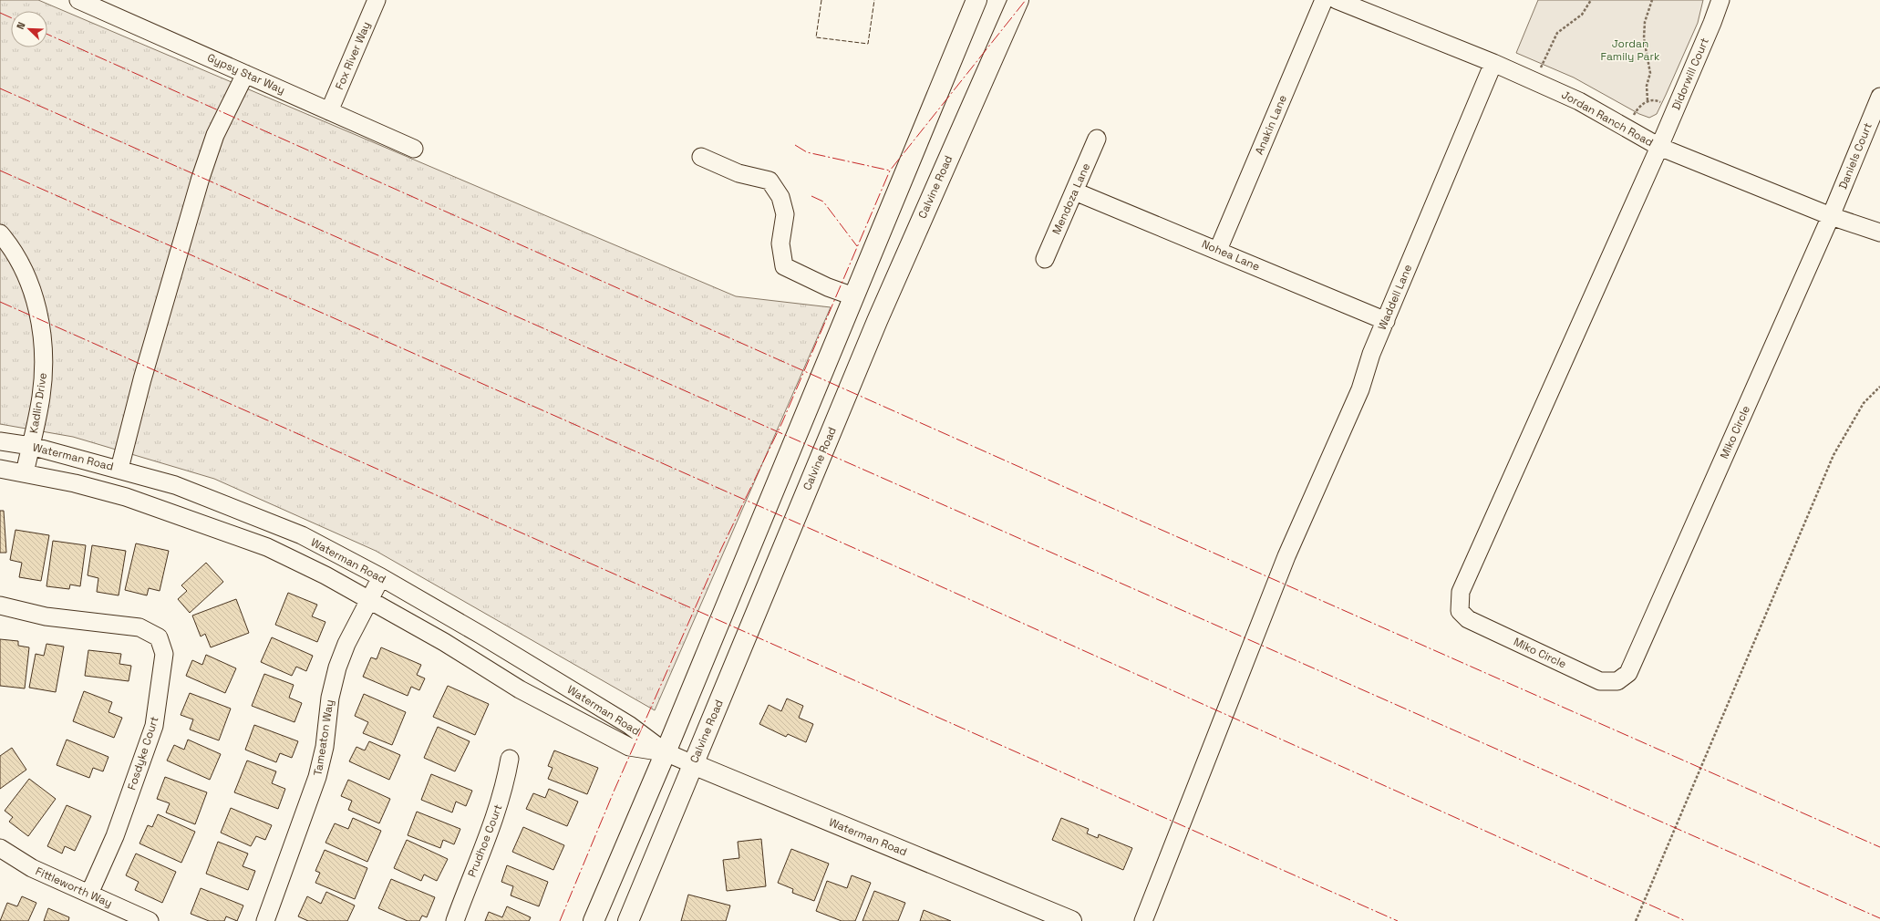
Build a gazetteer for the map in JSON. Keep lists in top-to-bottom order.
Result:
{
  "streets": {
    "main road": ["Calvine Road", "Waterman Road"],
    "street": [
      "Fox River Way",
      "Gypsy Star Way",
      "Didorwill Court",
      "Jordan Ranch Road",
      "Anakin Lane",
      "Daniels Court",
      "Mendoza Lane",
      "Nohea Lane",
      "Waddell Lane",
      "Kadlin Drive",
      "Miko Circle",
      "Tameaton Way",
      "Fosdyke Court",
      "Prudhoe Court",
      "Fittleworth Way"
    ]
  },
  "crossings": [
    ["Fox River Way", "Gypsy Star Way"],
    ["Didorwill Court", "Jordan Ranch Road"],
    ["Didorwill Court", "Miko Circle"],
    ["Jordan Ranch Road", "Daniels Court"],
    ["Jordan Ranch Road", "Waddell Lane"],
    ["Jordan Ranch Road", "Miko Circle"],
    ["Anakin Lane", "Nohea Lane"],
    ["Daniels Court", "Miko Circle"],
    ["Calvine Road", "Waterman Road"],
    ["Mendoza Lane", "Nohea Lane"],
    ["Nohea Lane", "Waddell Lane"],
    ["Kadlin Drive", "Waterman Road"],
    ["Waterman Road", "Tameaton Way"],
    ["Fosdyke Court", "Fittleworth Way"]
  ],
  "parks": ["Jordan Family Park"],
  "north": "top left"
}
